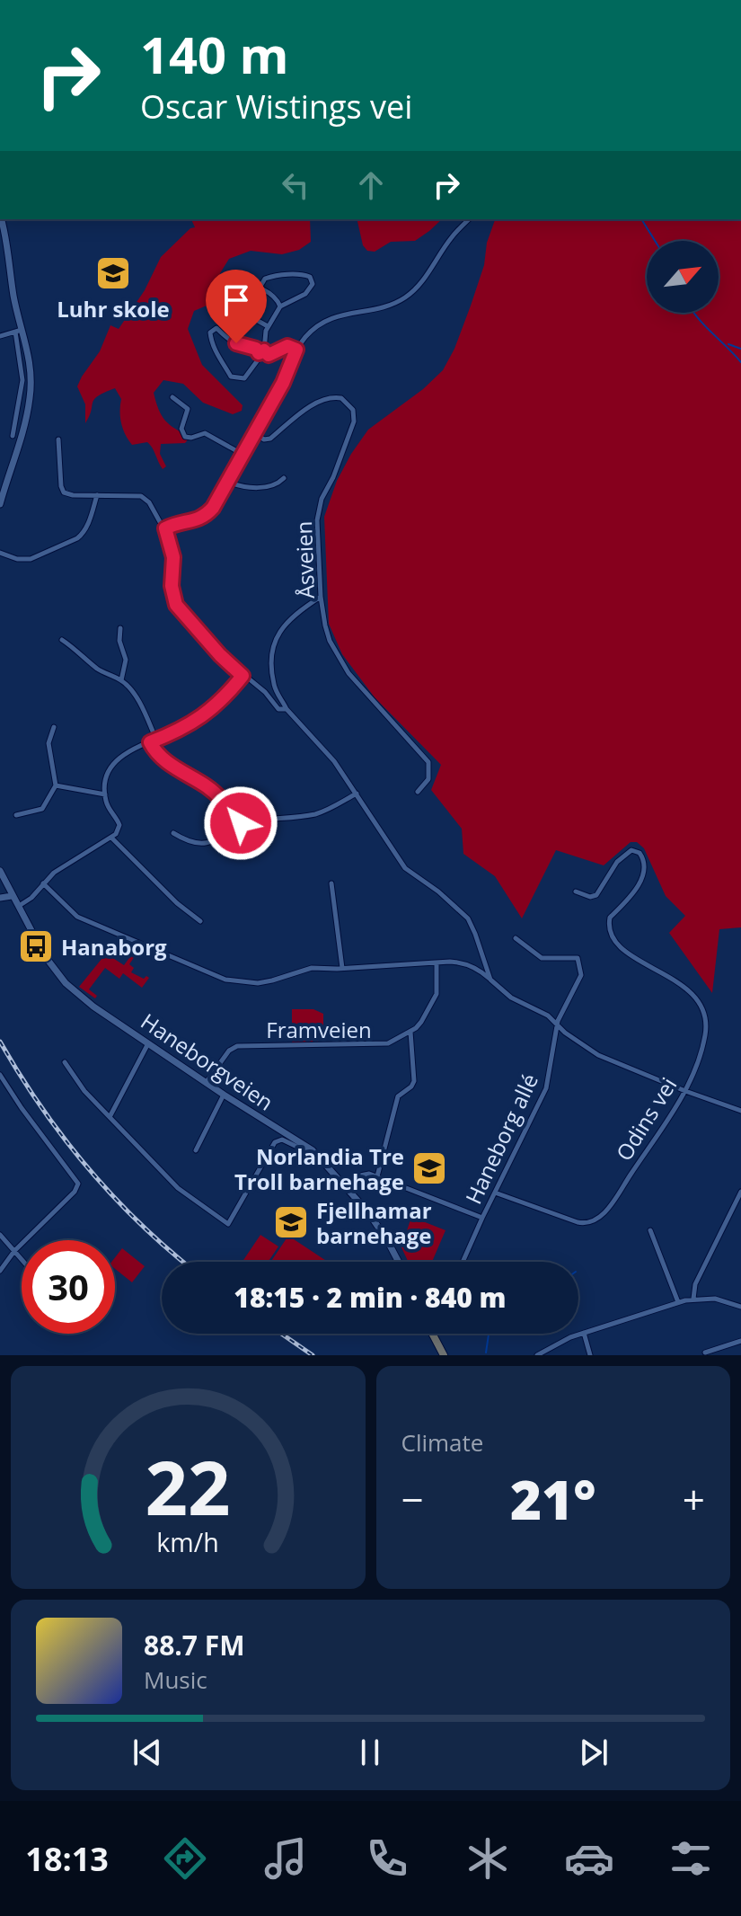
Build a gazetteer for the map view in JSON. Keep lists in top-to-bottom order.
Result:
{
  "streets": {
    "street": [
      "Åsveien",
      "Framveien",
      "Haneborgveien",
      "Odins vei",
      "Haneborg allé"
    ]
  },
  "crossings": [
    ["Framveien", "Haneborgveien"],
    ["Odins vei", "Haneborg allé"]
  ],
  "places": {
    "school or university": ["Luhr skole", "Norlandia Tre Troll barnehage", "Fjellhamar barnehage"],
    "bus stop": ["Hanaborg"]
  },
  "north": "top right",
  "page": {
    "turn": ["140 m", "Oscar Wistings vei"],
    "limit": "30",
    "trip": "18:15 · 2 min · 840 m",
    "tile": "Climate",
    "heat": ["−", "21°", "+"],
    "song": ["88.7 FM", "Music"],
    "tabs": "18:13",
    "gauge": ["22", "km/h"]
  }
}
